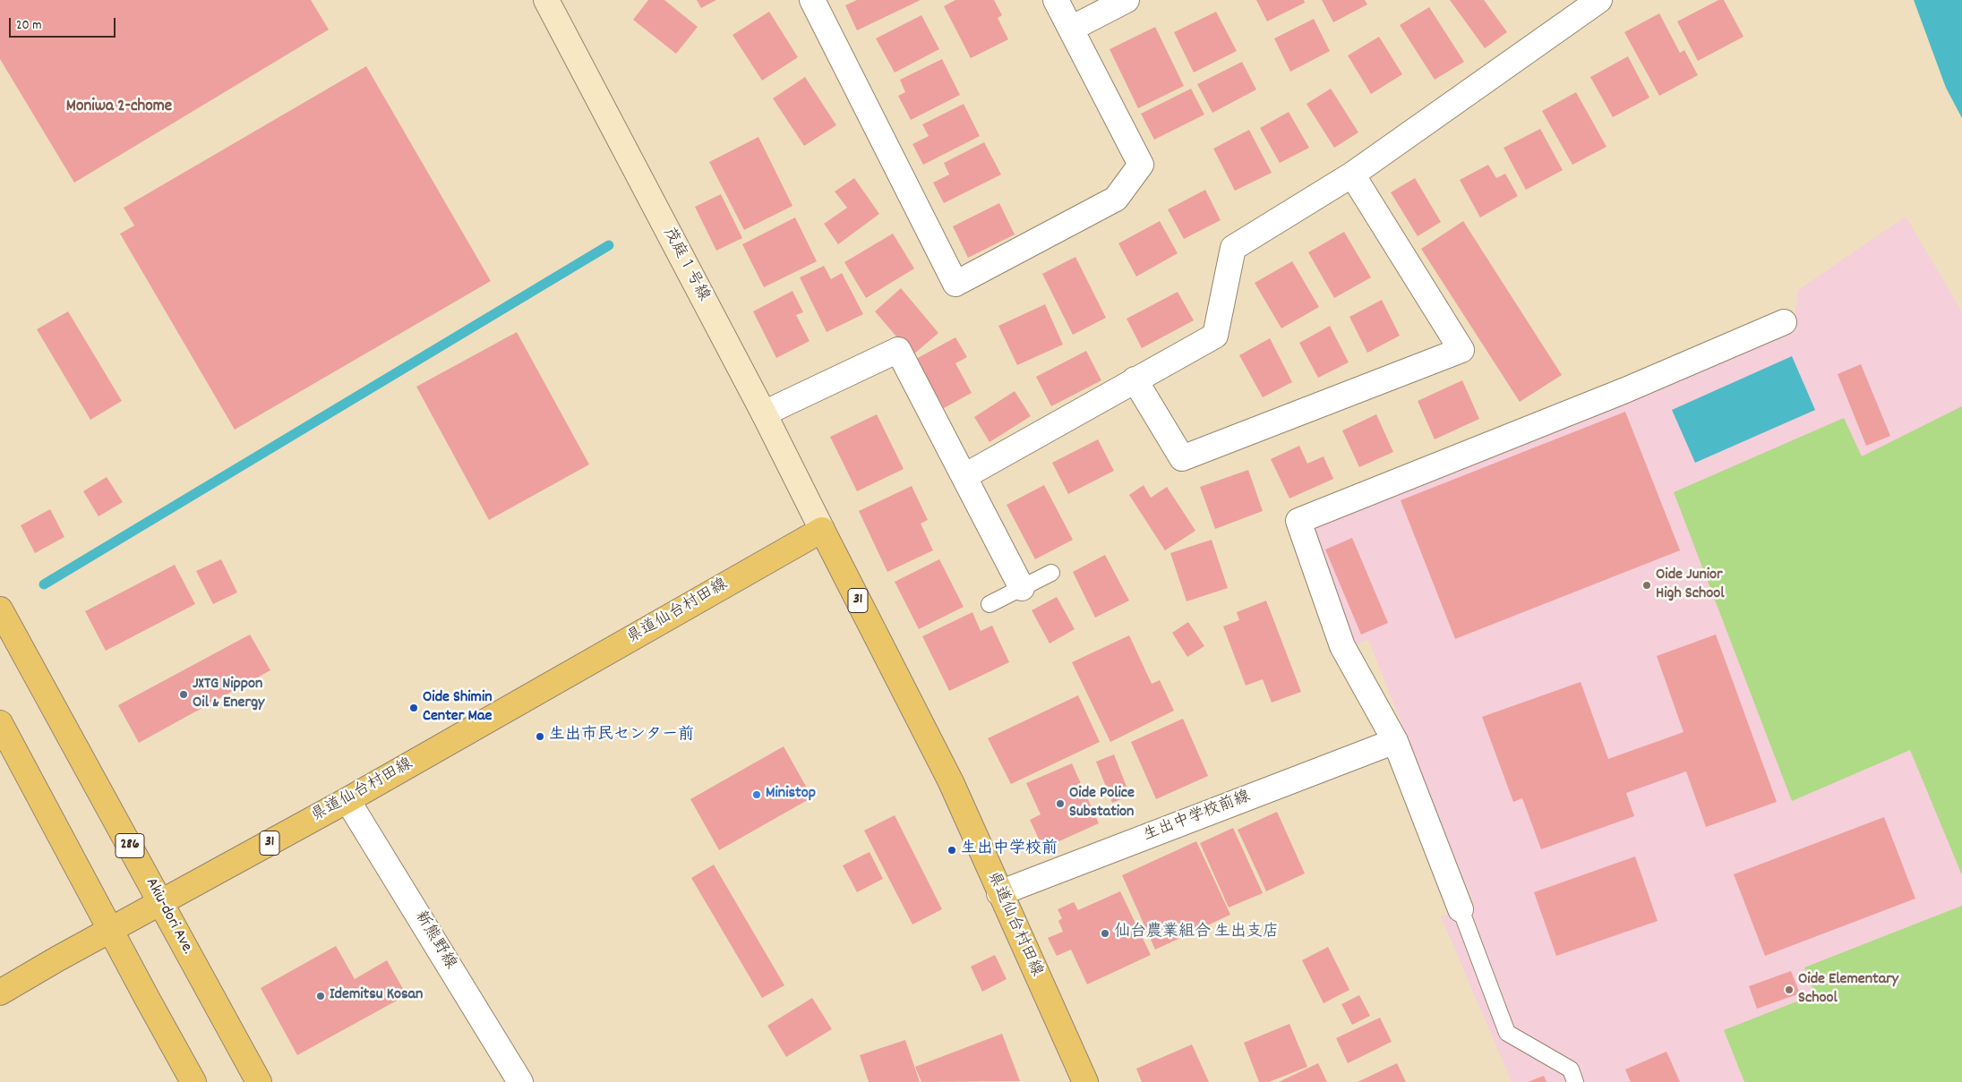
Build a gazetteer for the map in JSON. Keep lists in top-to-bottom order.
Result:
{
  "streets": {
    "main road": [
      "31",
      "県道仙台村田線",
      "286",
      "Akiu-dori Ave."
    ],
    "street": ["茂庭１号線", "生出中学校前線", "新熊野線"]
  },
  "crossings": [
    ["茂庭１号線", "県道仙台村田線"],
    ["県道仙台村田線", "生出中学校前線"],
    ["県道仙台村田線", "Akiu-dori Ave."],
    ["県道仙台村田線", "新熊野線"]
  ],
  "districts": ["Moniwa 2-chome"],
  "places": [
    "Oide Junior High School",
    "JXTG Nippon Oil & Energy",
    "Oide Shimin Center Mae",
    "生出市民センター前",
    "Ministop",
    "Oide Police Substation",
    "生出中学校前",
    "仙台農業組合 生出支店",
    "Oide Elementary School",
    "Idemitsu Kosan"
  ],
  "scale_bar": "20 m"
}
